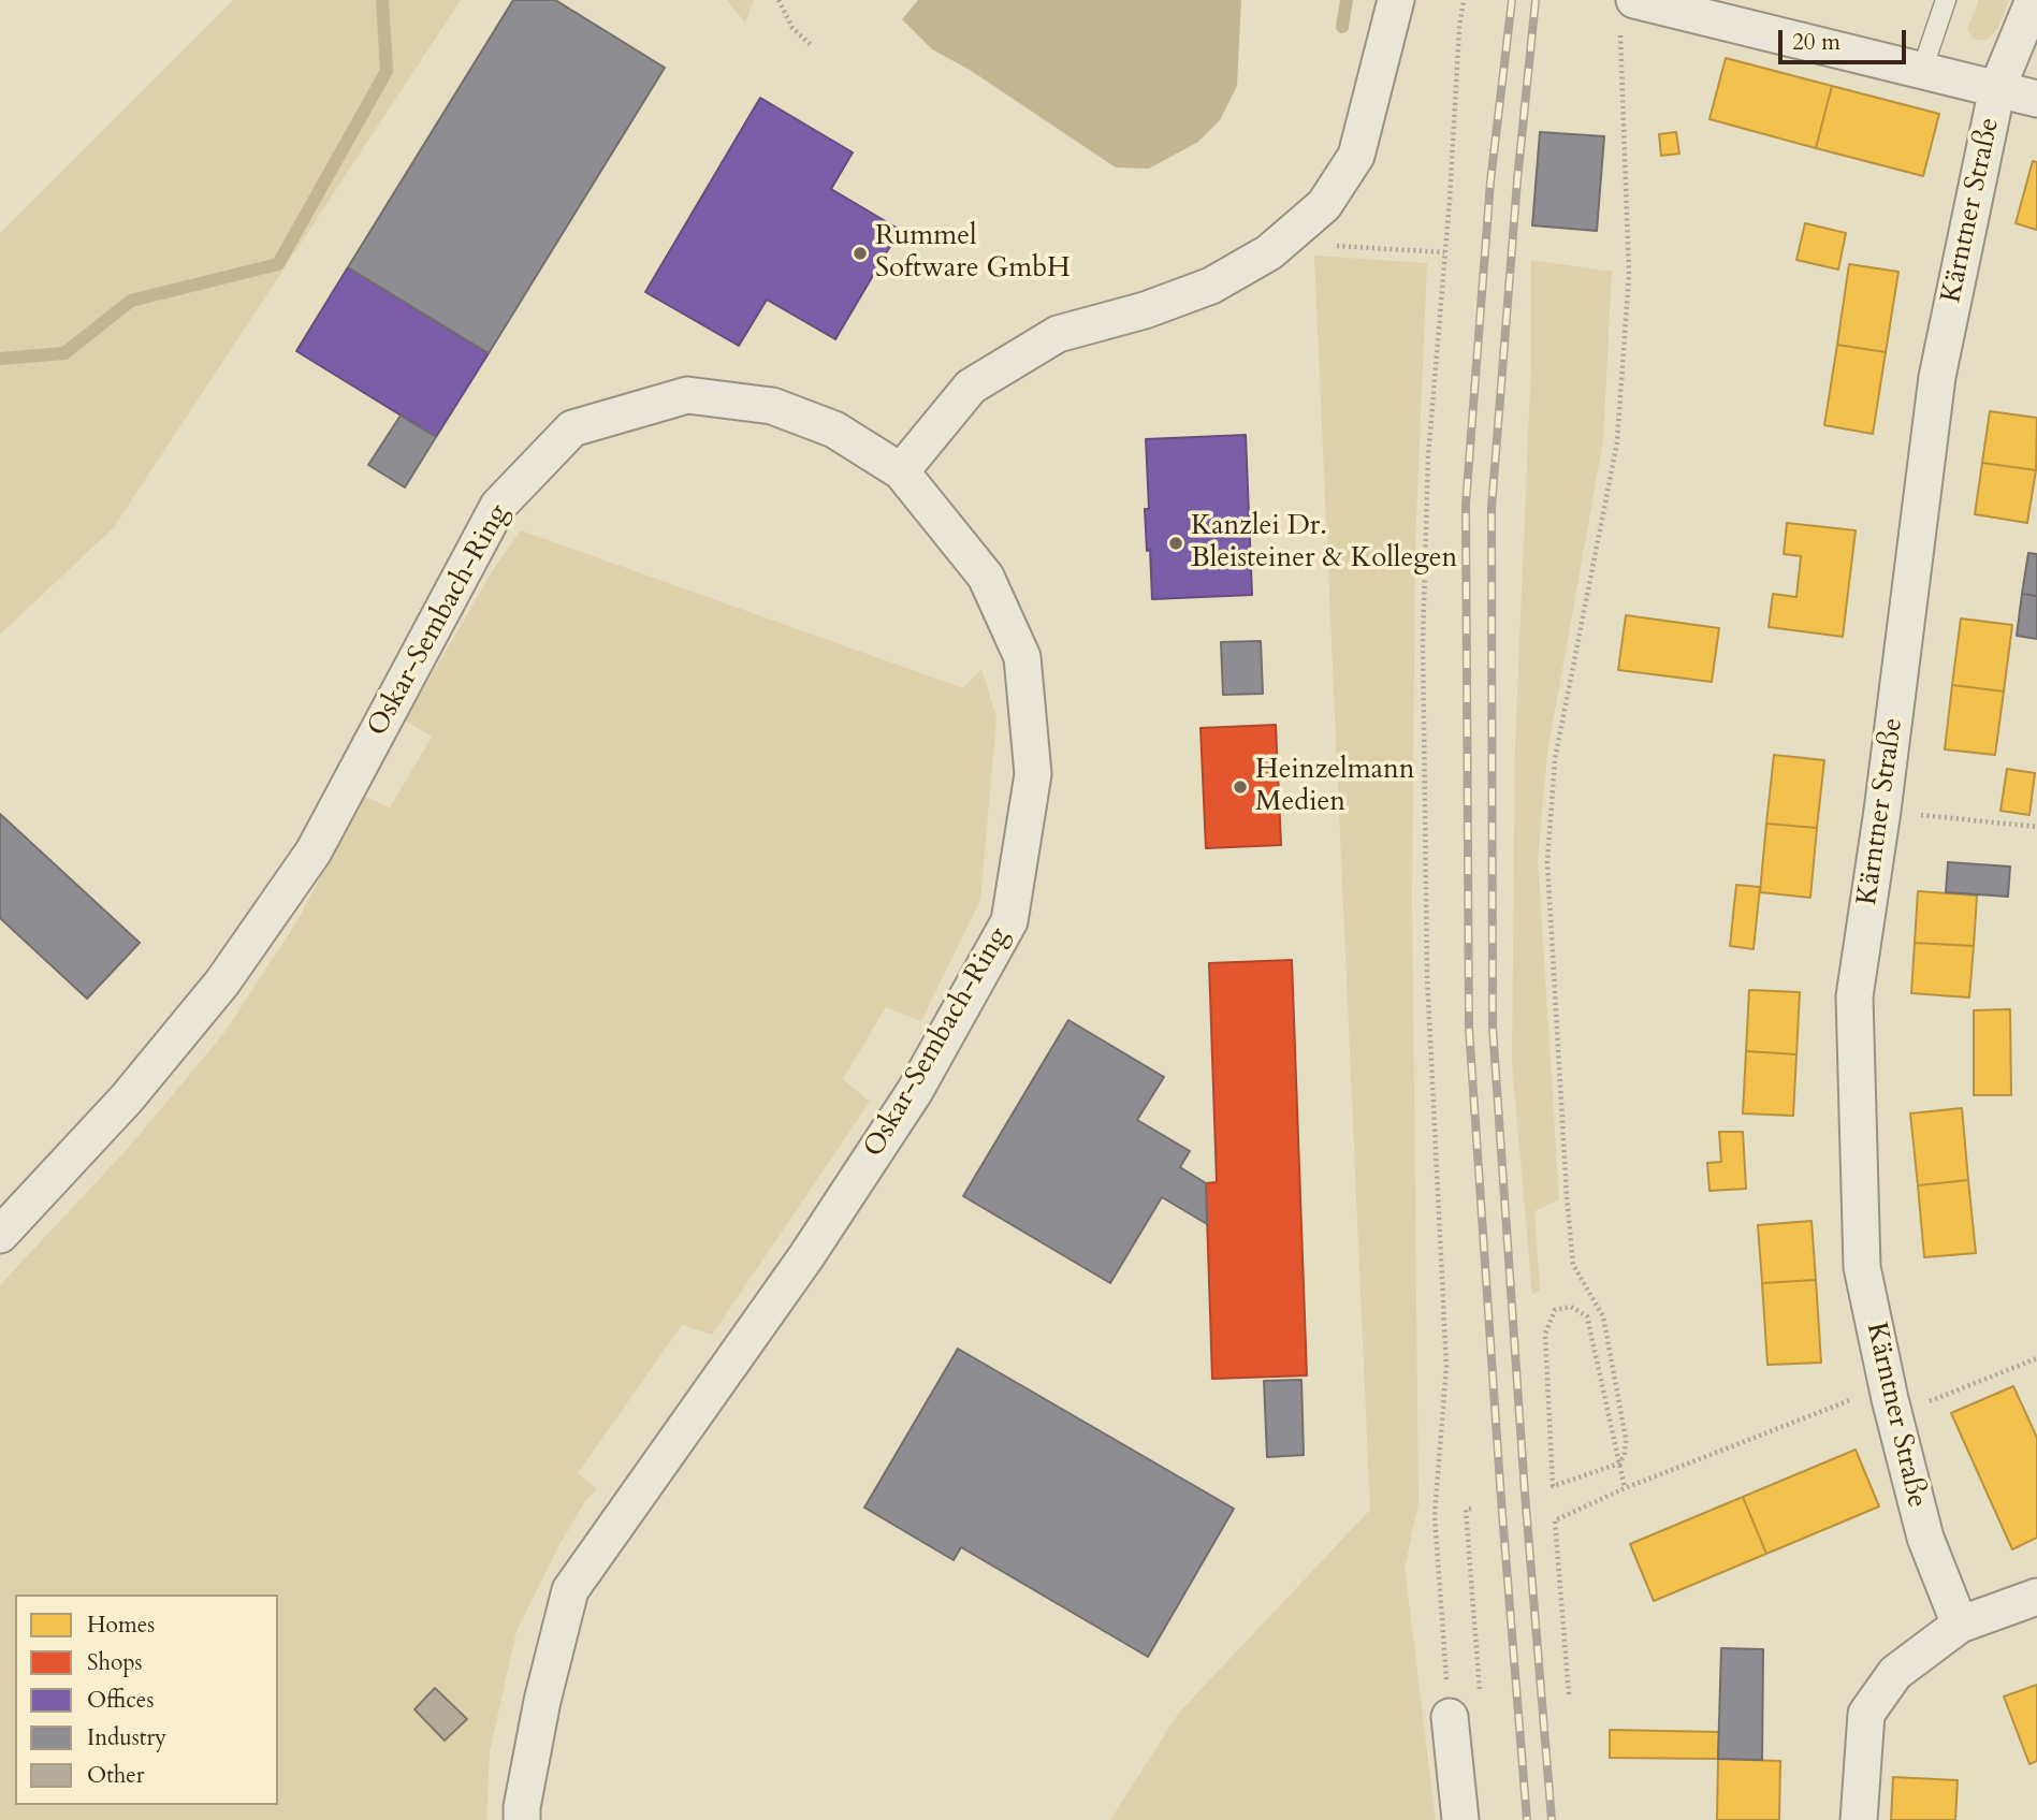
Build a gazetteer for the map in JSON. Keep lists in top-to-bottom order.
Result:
{
  "streets": {
    "street": ["Kärntner Straße", "Oskar-Sembach-Ring"]
  },
  "places": ["Rummel Software GmbH", "Kanzlei Dr. Bleisteiner & Kollegen", "Heinzelmann Medien"],
  "legend": [
    "Homes",
    "Shops",
    "Offices",
    "Industry",
    "Other"
  ],
  "scale_bar": "20 m"
}
